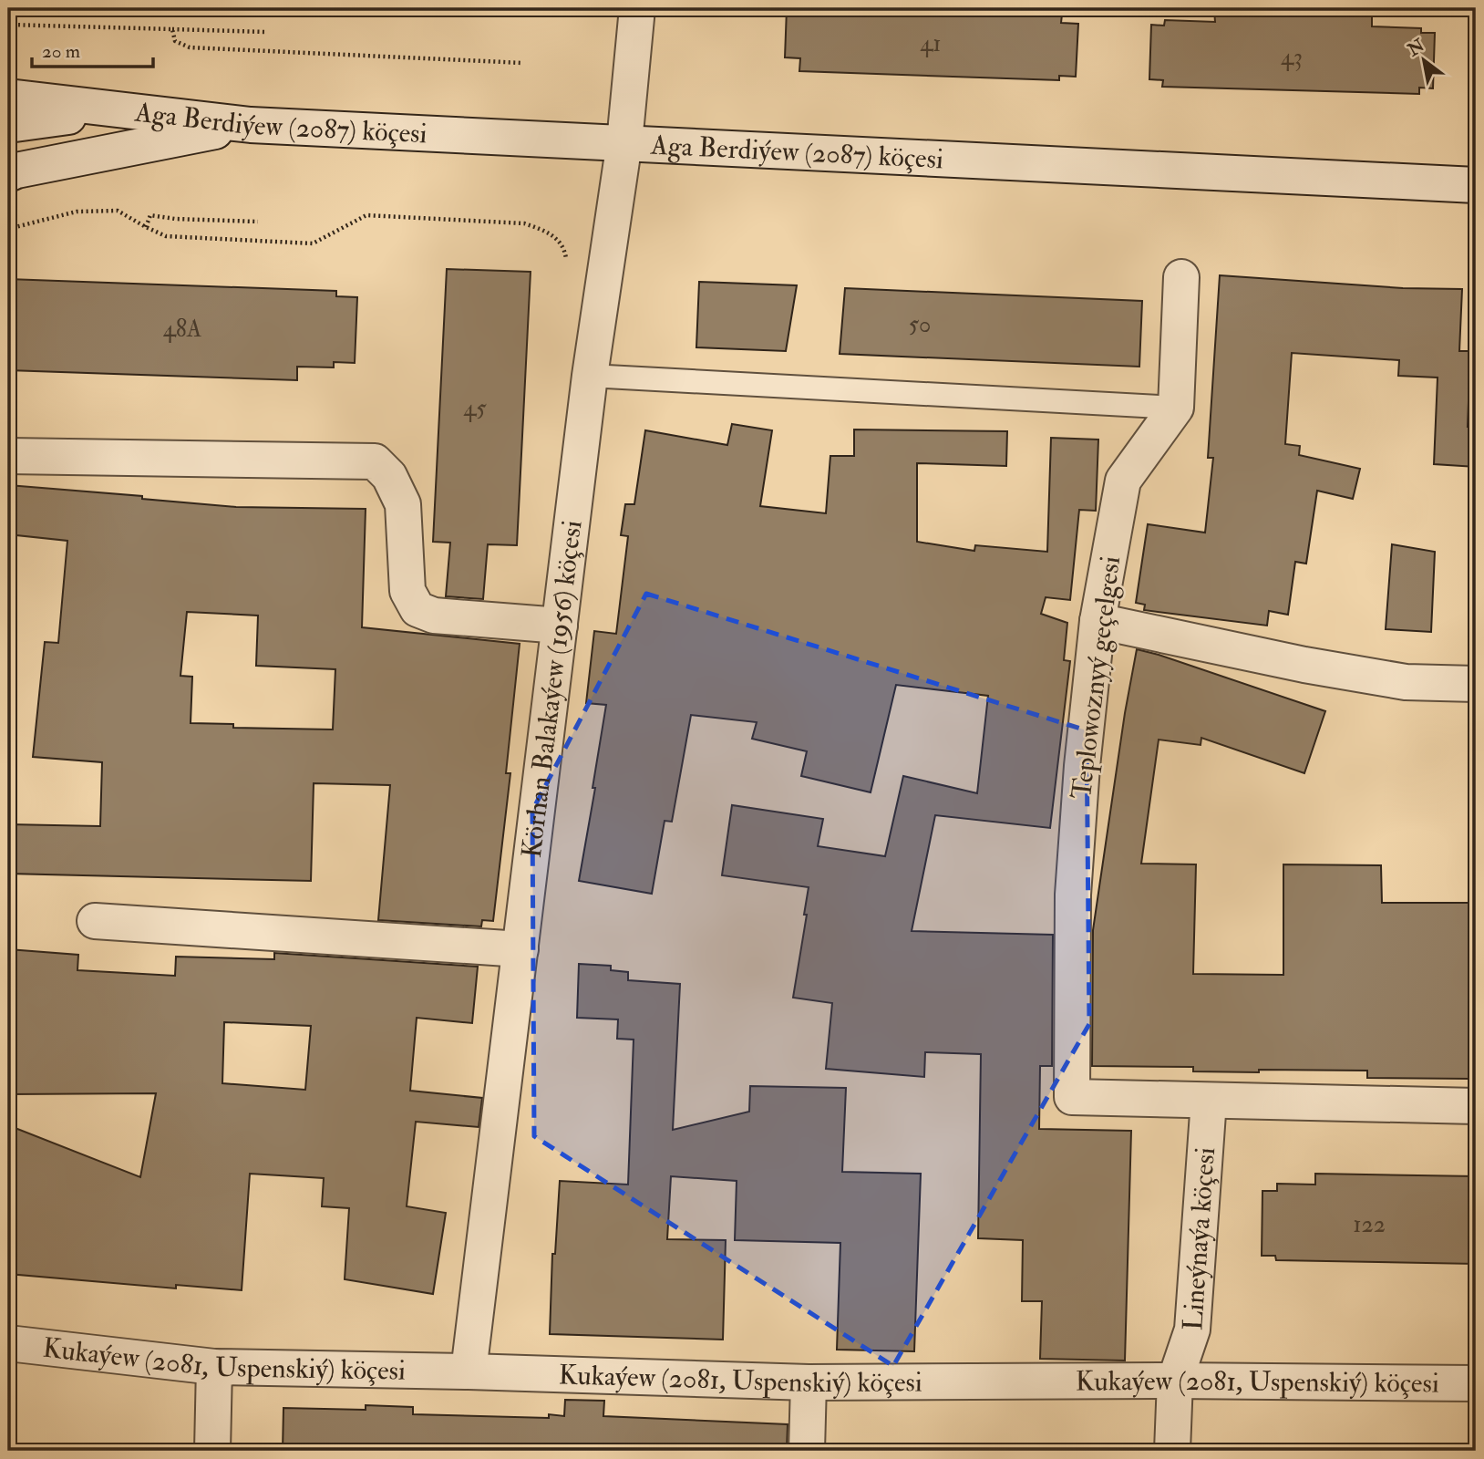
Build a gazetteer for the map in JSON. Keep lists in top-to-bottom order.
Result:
{
  "streets": {
    "street": [
      "Aga Berdiýew (2087) köçesi",
      "Teplowoznyý geçelgesi",
      "Körhan Balakaýew (1956) köçesi",
      "Lineýnaýa köçesi",
      "Kukaýew (2081, Uspenskiý) köçesi"
    ]
  },
  "crossings": [
    ["Aga Berdiýew (2087) köçesi", "Körhan Balakaýew (1956) köçesi"],
    ["Teplowoznyý geçelgesi", "Lineýnaýa köçesi"],
    ["Körhan Balakaýew (1956) köçesi", "Kukaýew (2081, Uspenskiý) köçesi"],
    ["Lineýnaýa köçesi", "Kukaýew (2081, Uspenskiý) köçesi"]
  ],
  "house_numbers": [
    "41",
    "43",
    "50",
    "48A",
    "45",
    "122"
  ],
  "scale_bar": "20 m",
  "north": "top left"
}
